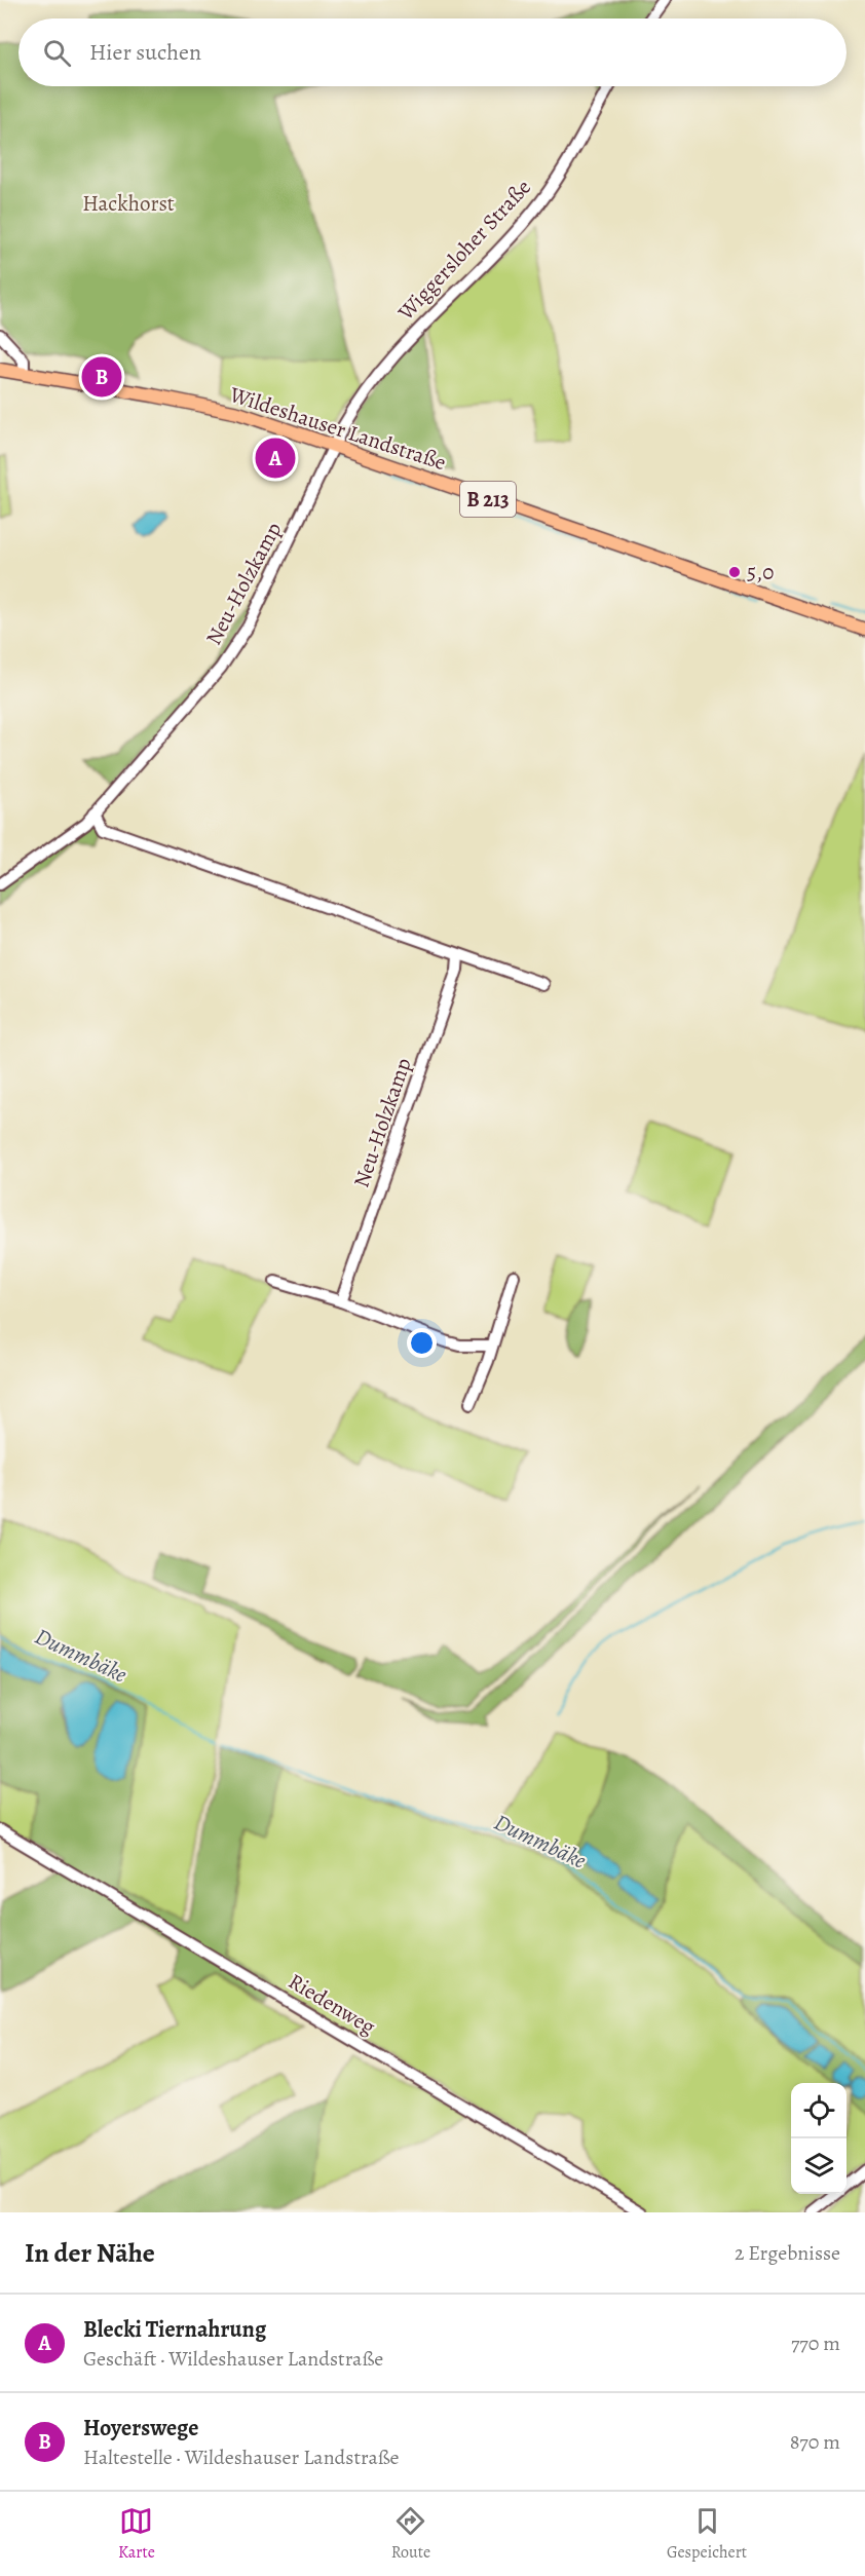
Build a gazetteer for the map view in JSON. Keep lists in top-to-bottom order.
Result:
{
  "streets": {
    "main road": ["Wildeshauser Landstraße", "B 213"],
    "street": ["Wiggersloher Straße", "Neu-Holzkamp", "Riedenweg"]
  },
  "crossings": [
    ["Wiggersloher Straße", "Wildeshauser Landstraße"],
    ["Wiggersloher Straße", "Neu-Holzkamp"],
    ["Wildeshauser Landstraße", "Neu-Holzkamp"]
  ],
  "water": ["Dummbäke"],
  "parks": ["Hackhorst"],
  "places": ["5,0"],
  "page": {
    "search": "Hier suchen",
    "pins": ["B", "A"],
    "heading": ["In der Nähe", "2 Ergebnisse"],
    "list": [
      {
        "mark": "A",
        "name": "Blecki Tiernahrung",
        "note": "Geschäft · Wildeshauser Landstraße",
        "value": "770 m"
      },
      {
        "mark": "B",
        "name": "Hoyerswege",
        "note": "Haltestelle · Wildeshauser Landstraße",
        "value": "870 m"
      }
    ],
    "nav": ["Karte", "Route", "Gespeichert"]
  }
}
